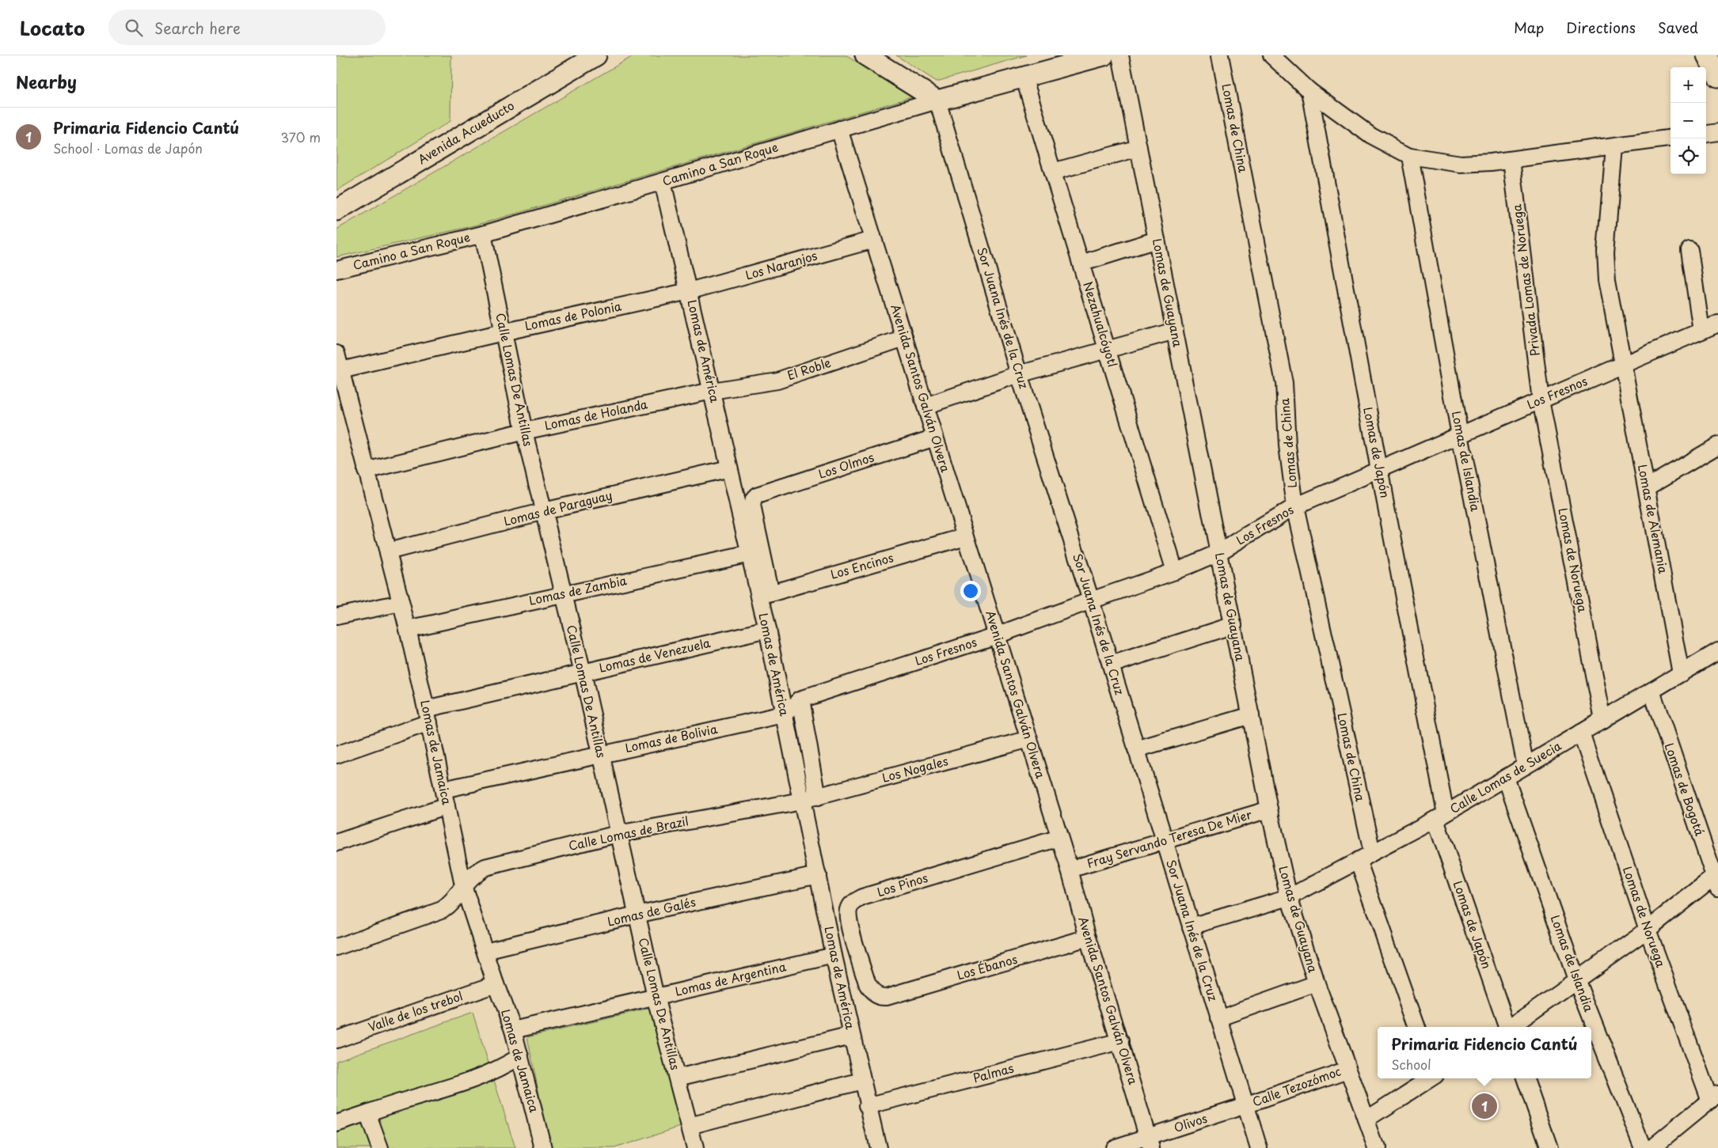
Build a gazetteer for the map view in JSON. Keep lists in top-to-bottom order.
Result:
{
  "streets": {
    "street": [
      "Lomas de China",
      "Avenida Acueducto",
      "Camino a San Roque",
      "Los Naranjos",
      "Privada Lomas de Noruega",
      "Lomas de Guayana",
      "Lomas de Polonia",
      "Sor Juana Inés de la Cruz",
      "Nezahualcóyotl",
      "Lomas de América",
      "El Roble",
      "Calle Lomas De Antillas",
      "Avenida Santos Galván Olvera",
      "Los Fresnos",
      "Lomas de Holanda",
      "Lomas de Japón",
      "Lomas de Islandia",
      "Los Olmos",
      "Lomas de Paraguay",
      "Lomas de Alemania",
      "Lomas de Noruega",
      "Los Encinos",
      "Lomas de Zambia",
      "Lomas de Venezuela",
      "Lomas de Bolivia",
      "Lomas de Jamaica",
      "Los Nogales",
      "Calle Lomas de Suecia",
      "Lomas de Bogotá",
      "Calle Lomas de Brazil",
      "Fray Servando Teresa De Mier",
      "Los Pinos",
      "Lomas de Galés",
      "Los Ébanos",
      "Lomas de Argentina",
      "Valle de los trebol",
      "Palmas",
      "Calle Tezozómoc",
      "Olivos"
    ]
  },
  "crossings": [
    ["Lomas de China", "Los Fresnos"],
    ["Lomas de China", "Calle Lomas de Suecia"],
    ["Camino a San Roque", "Sor Juana Inés de la Cruz"],
    ["Camino a San Roque", "Nezahualcóyotl"],
    ["Camino a San Roque", "Lomas de América"],
    ["Camino a San Roque", "Calle Lomas De Antillas"],
    ["Camino a San Roque", "Avenida Santos Galván Olvera"],
    ["Los Naranjos", "Lomas de Polonia"],
    ["Los Naranjos", "Lomas de América"],
    ["Los Naranjos", "Avenida Santos Galván Olvera"],
    ["Privada Lomas de Noruega", "Los Fresnos"],
    ["Privada Lomas de Noruega", "Lomas de Noruega"],
    ["Lomas de Guayana", "Los Fresnos"],
    ["Lomas de Guayana", "Calle Lomas de Suecia"],
    ["Lomas de Guayana", "Fray Servando Teresa De Mier"],
    ["Lomas de Guayana", "Calle Tezozómoc"],
    ["Lomas de Polonia", "Lomas de América"],
    ["Lomas de Polonia", "Calle Lomas De Antillas"],
    ["Lomas de Polonia", "Lomas de Jamaica"],
    ["Sor Juana Inés de la Cruz", "Los Fresnos"],
    ["Sor Juana Inés de la Cruz", "Calle Lomas de Suecia"],
    ["Sor Juana Inés de la Cruz", "Fray Servando Teresa De Mier"],
    ["Sor Juana Inés de la Cruz", "Calle Tezozómoc"],
    ["Sor Juana Inés de la Cruz", "Olivos"],
    ["Nezahualcóyotl", "Los Fresnos"],
    ["Lomas de América", "El Roble"],
    ["Lomas de América", "Los Fresnos"],
    ["Lomas de América", "Lomas de Holanda"],
    ["Lomas de América", "Los Olmos"],
    ["Lomas de América", "Lomas de Paraguay"],
    ["Lomas de América", "Los Encinos"],
    ["Lomas de América", "Lomas de Zambia"],
    ["Lomas de América", "Lomas de Venezuela"],
    ["Lomas de América", "Lomas de Bolivia"],
    ["Lomas de América", "Los Nogales"],
    ["Lomas de América", "Calle Lomas de Brazil"],
    ["Lomas de América", "Lomas de Galés"],
    ["Lomas de América", "Lomas de Argentina"],
    ["Lomas de América", "Palmas"],
    ["El Roble", "Avenida Santos Galván Olvera"],
    ["El Roble", "Lomas de Holanda"],
    ["Calle Lomas De Antillas", "Lomas de Holanda"],
    ["Calle Lomas De Antillas", "Lomas de Paraguay"],
    ["Calle Lomas De Antillas", "Lomas de Zambia"],
    ["Calle Lomas De Antillas", "Lomas de Venezuela"],
    ["Calle Lomas De Antillas", "Lomas de Bolivia"],
    ["Calle Lomas De Antillas", "Calle Lomas de Brazil"],
    ["Calle Lomas De Antillas", "Lomas de Galés"],
    ["Calle Lomas De Antillas", "Lomas de Argentina"],
    ["Avenida Santos Galván Olvera", "Los Fresnos"],
    ["Avenida Santos Galván Olvera", "Los Olmos"],
    ["Avenida Santos Galván Olvera", "Los Encinos"],
    ["Avenida Santos Galván Olvera", "Los Nogales"],
    ["Avenida Santos Galván Olvera", "Fray Servando Teresa De Mier"],
    ["Avenida Santos Galván Olvera", "Los Pinos"],
    ["Avenida Santos Galván Olvera", "Los Ébanos"],
    ["Avenida Santos Galván Olvera", "Palmas"],
    ["Avenida Santos Galván Olvera", "Olivos"],
    ["Los Fresnos", "Lomas de Japón"],
    ["Los Fresnos", "Lomas de Islandia"],
    ["Los Fresnos", "Lomas de Alemania"],
    ["Los Fresnos", "Lomas de Noruega"],
    ["Los Fresnos", "Lomas de Bolivia"],
    ["Lomas de Holanda", "Lomas de Jamaica"],
    ["Lomas de Japón", "Calle Lomas de Suecia"],
    ["Lomas de Islandia", "Calle Lomas de Suecia"],
    ["Los Olmos", "Los Encinos"],
    ["Lomas de Paraguay", "Lomas de Jamaica"],
    ["Lomas de Alemania", "Calle Lomas de Suecia"],
    ["Lomas de Noruega", "Calle Lomas de Suecia"],
    ["Lomas de Zambia", "Lomas de Jamaica"],
    ["Lomas de Venezuela", "Lomas de Jamaica"],
    ["Lomas de Bolivia", "Lomas de Jamaica"],
    ["Lomas de Jamaica", "Calle Lomas de Brazil"],
    ["Lomas de Jamaica", "Lomas de Galés"],
    ["Lomas de Jamaica", "Lomas de Argentina"],
    ["Lomas de Jamaica", "Valle de los trebol"],
    ["Los Nogales", "Calle Lomas de Brazil"],
    ["Calle Lomas de Suecia", "Lomas de Bogotá"],
    ["Los Pinos", "Los Ébanos"],
    ["Calle Tezozómoc", "Olivos"]
  ],
  "page": {
    "header": "Locato",
    "search": "Search here",
    "nav": ["Map", "Directions", "Saved"],
    "heading": "Nearby",
    "map_buttons": ["+", "−"],
    "list": [
      {
        "mark": "1",
        "name": "Primaria Fidencio Cantú",
        "note": "School · Lomas de Japón",
        "value": "370 m"
      }
    ],
    "popup": ["Primaria Fidencio Cantú", "School"],
    "pins": "1"
  }
}
